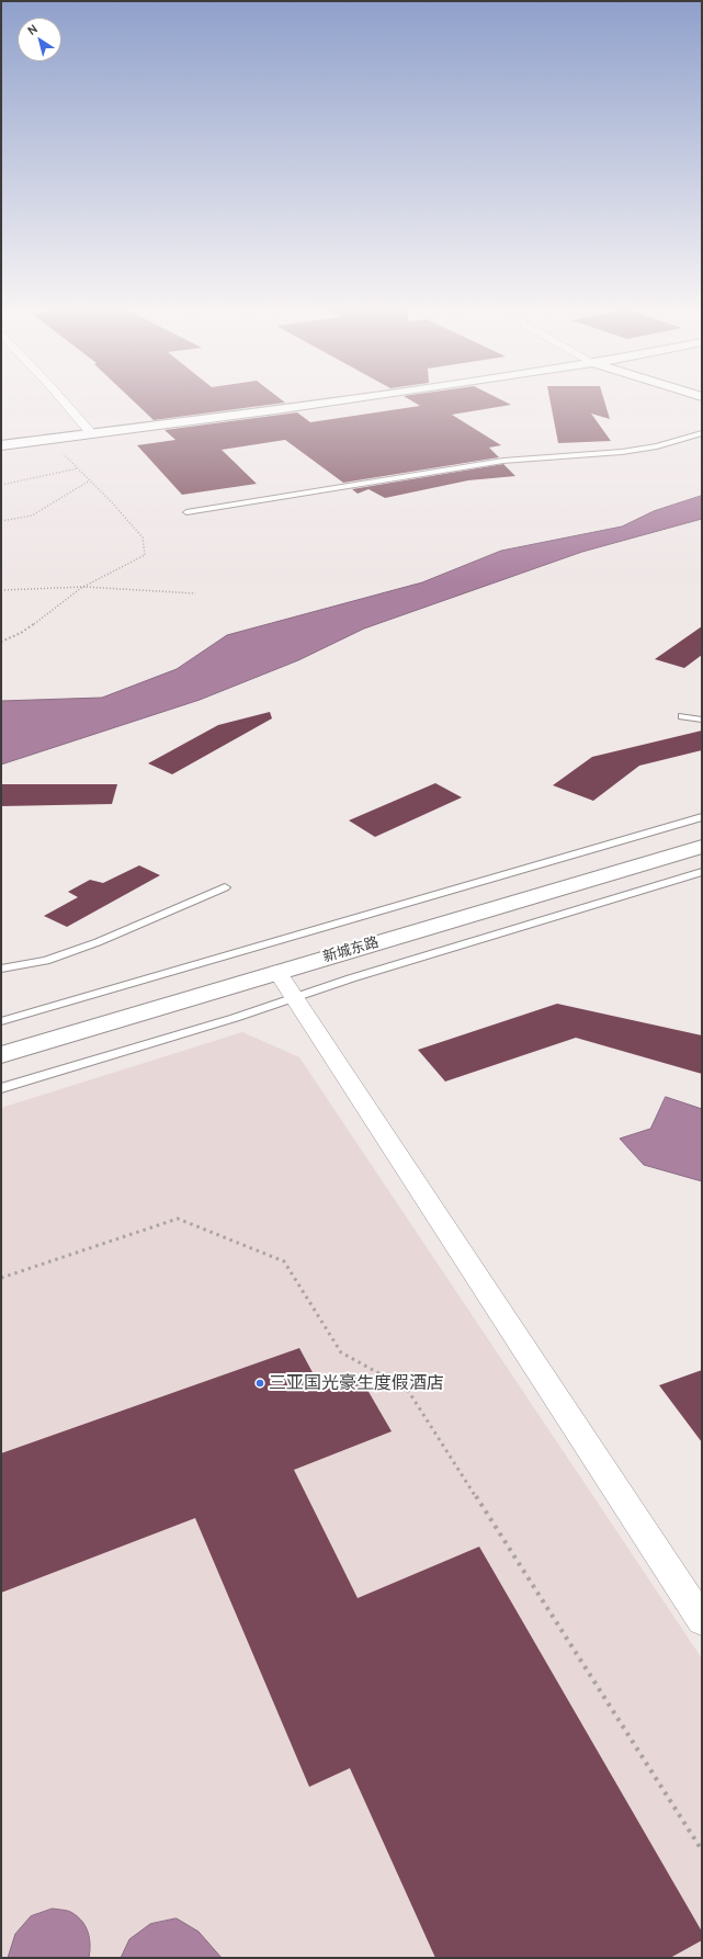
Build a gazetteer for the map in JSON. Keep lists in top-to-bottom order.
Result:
{
  "streets": {
    "street": ["新城东路"]
  },
  "places": ["三亚国光豪生度假酒店"],
  "north": "top left"
}
